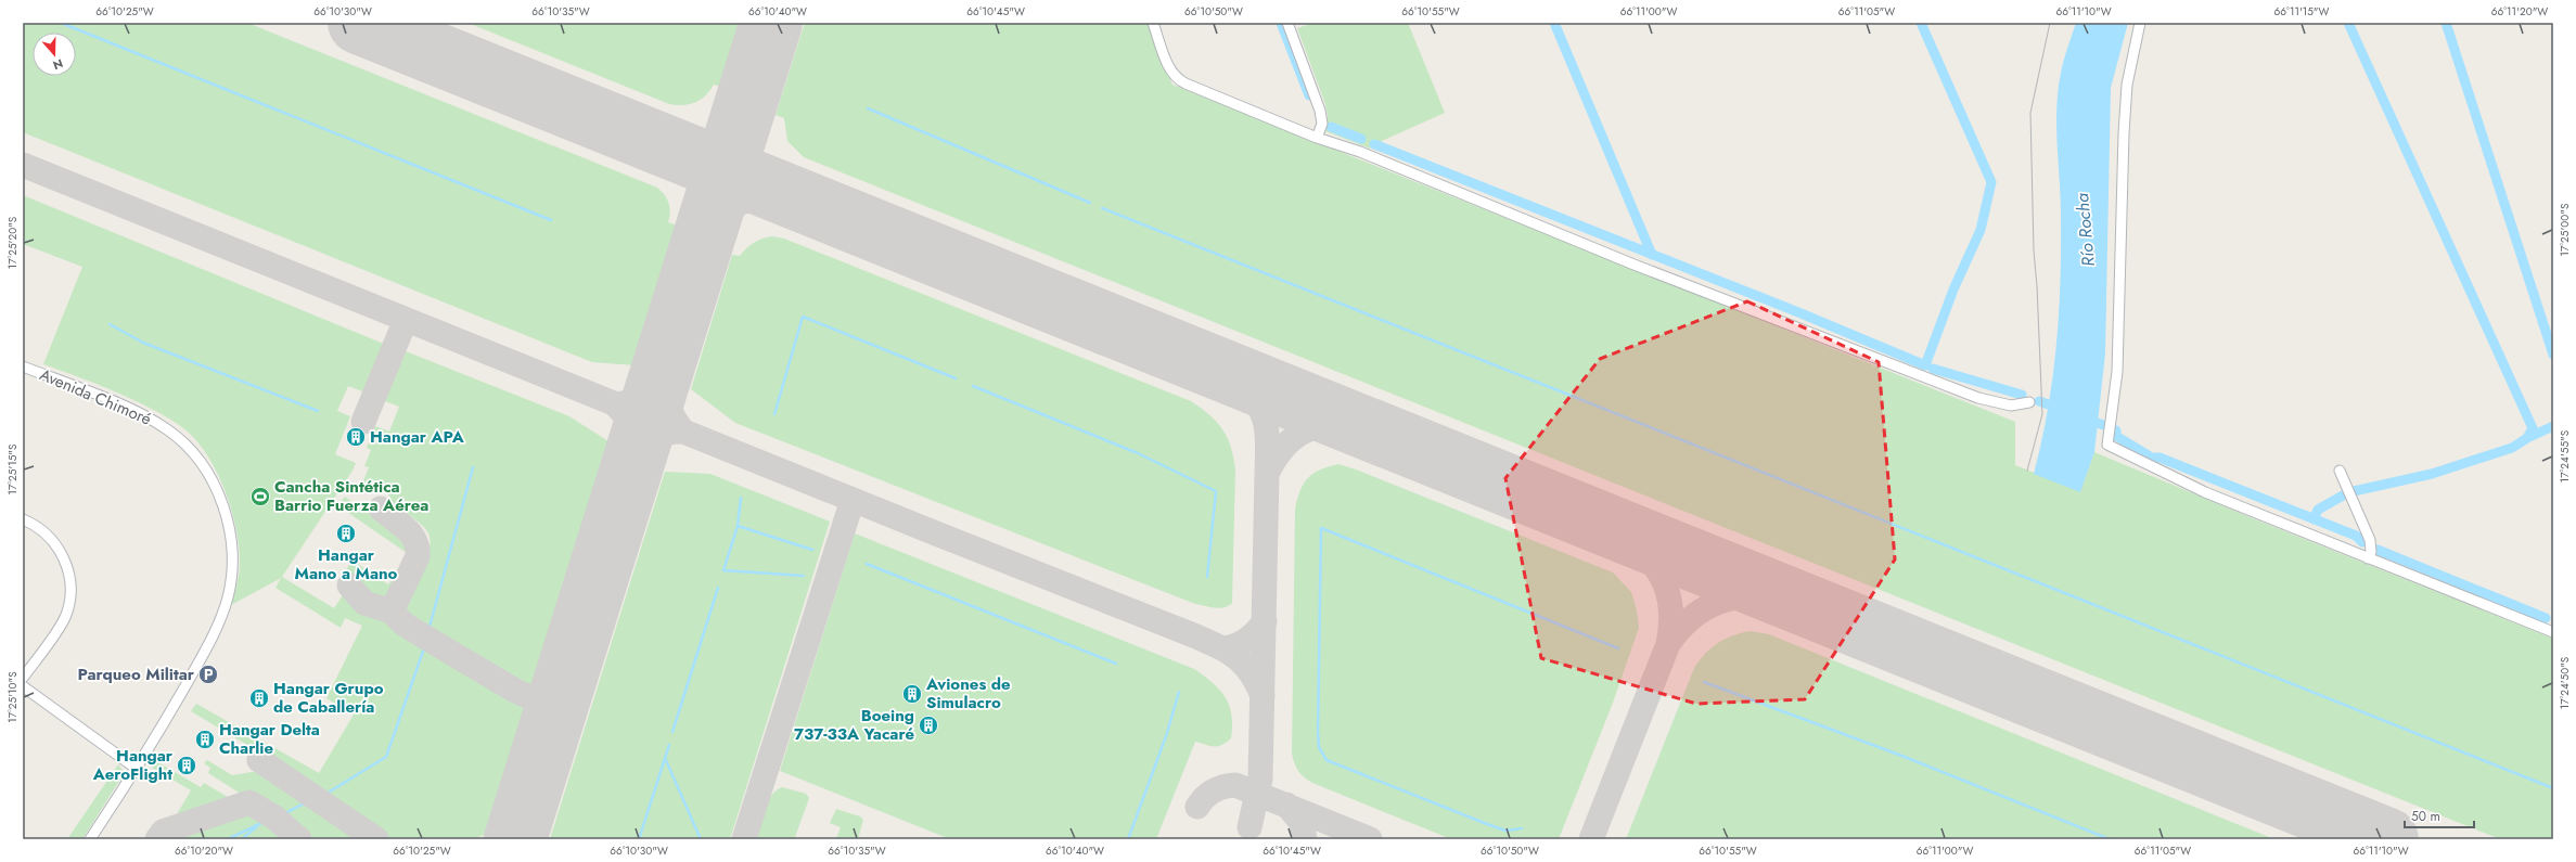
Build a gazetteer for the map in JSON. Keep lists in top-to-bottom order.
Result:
{
  "streets": {
    "street": ["Avenida Chimoré"]
  },
  "water": ["Río Rocha"],
  "places": {
    "building": [
      "Hangar APA",
      "Hangar Mano a Mano",
      "Aviones de Simulacro",
      "Hangar Grupo de Caballería",
      "Boeing 737-33A Yacaré",
      "Hangar Delta Charlie",
      "Hangar AeroFlight"
    ],
    "sports": ["Cancha Sintética Barrio Fuerza Aérea"],
    "parking": ["Parqueo Militar"]
  },
  "scale_bar": "50 m",
  "north": "bottom",
  "coordinates": [
    "66°10'25\"W",
    "66°10'30\"W",
    "66°10'35\"W",
    "66°10'40\"W",
    "66°10'45\"W",
    "66°10'50\"W",
    "66°10'55\"W",
    "66°11'00\"W",
    "66°11'05\"W",
    "66°11'10\"W",
    "66°11'15\"W",
    "66°11'20\"W",
    "17°25'00\"S",
    "17°25'20\"S",
    "17°24'55\"S",
    "17°25'15\"S",
    "17°24'50\"S",
    "17°25'10\"S",
    "66°10'20\"W"
  ]
}
